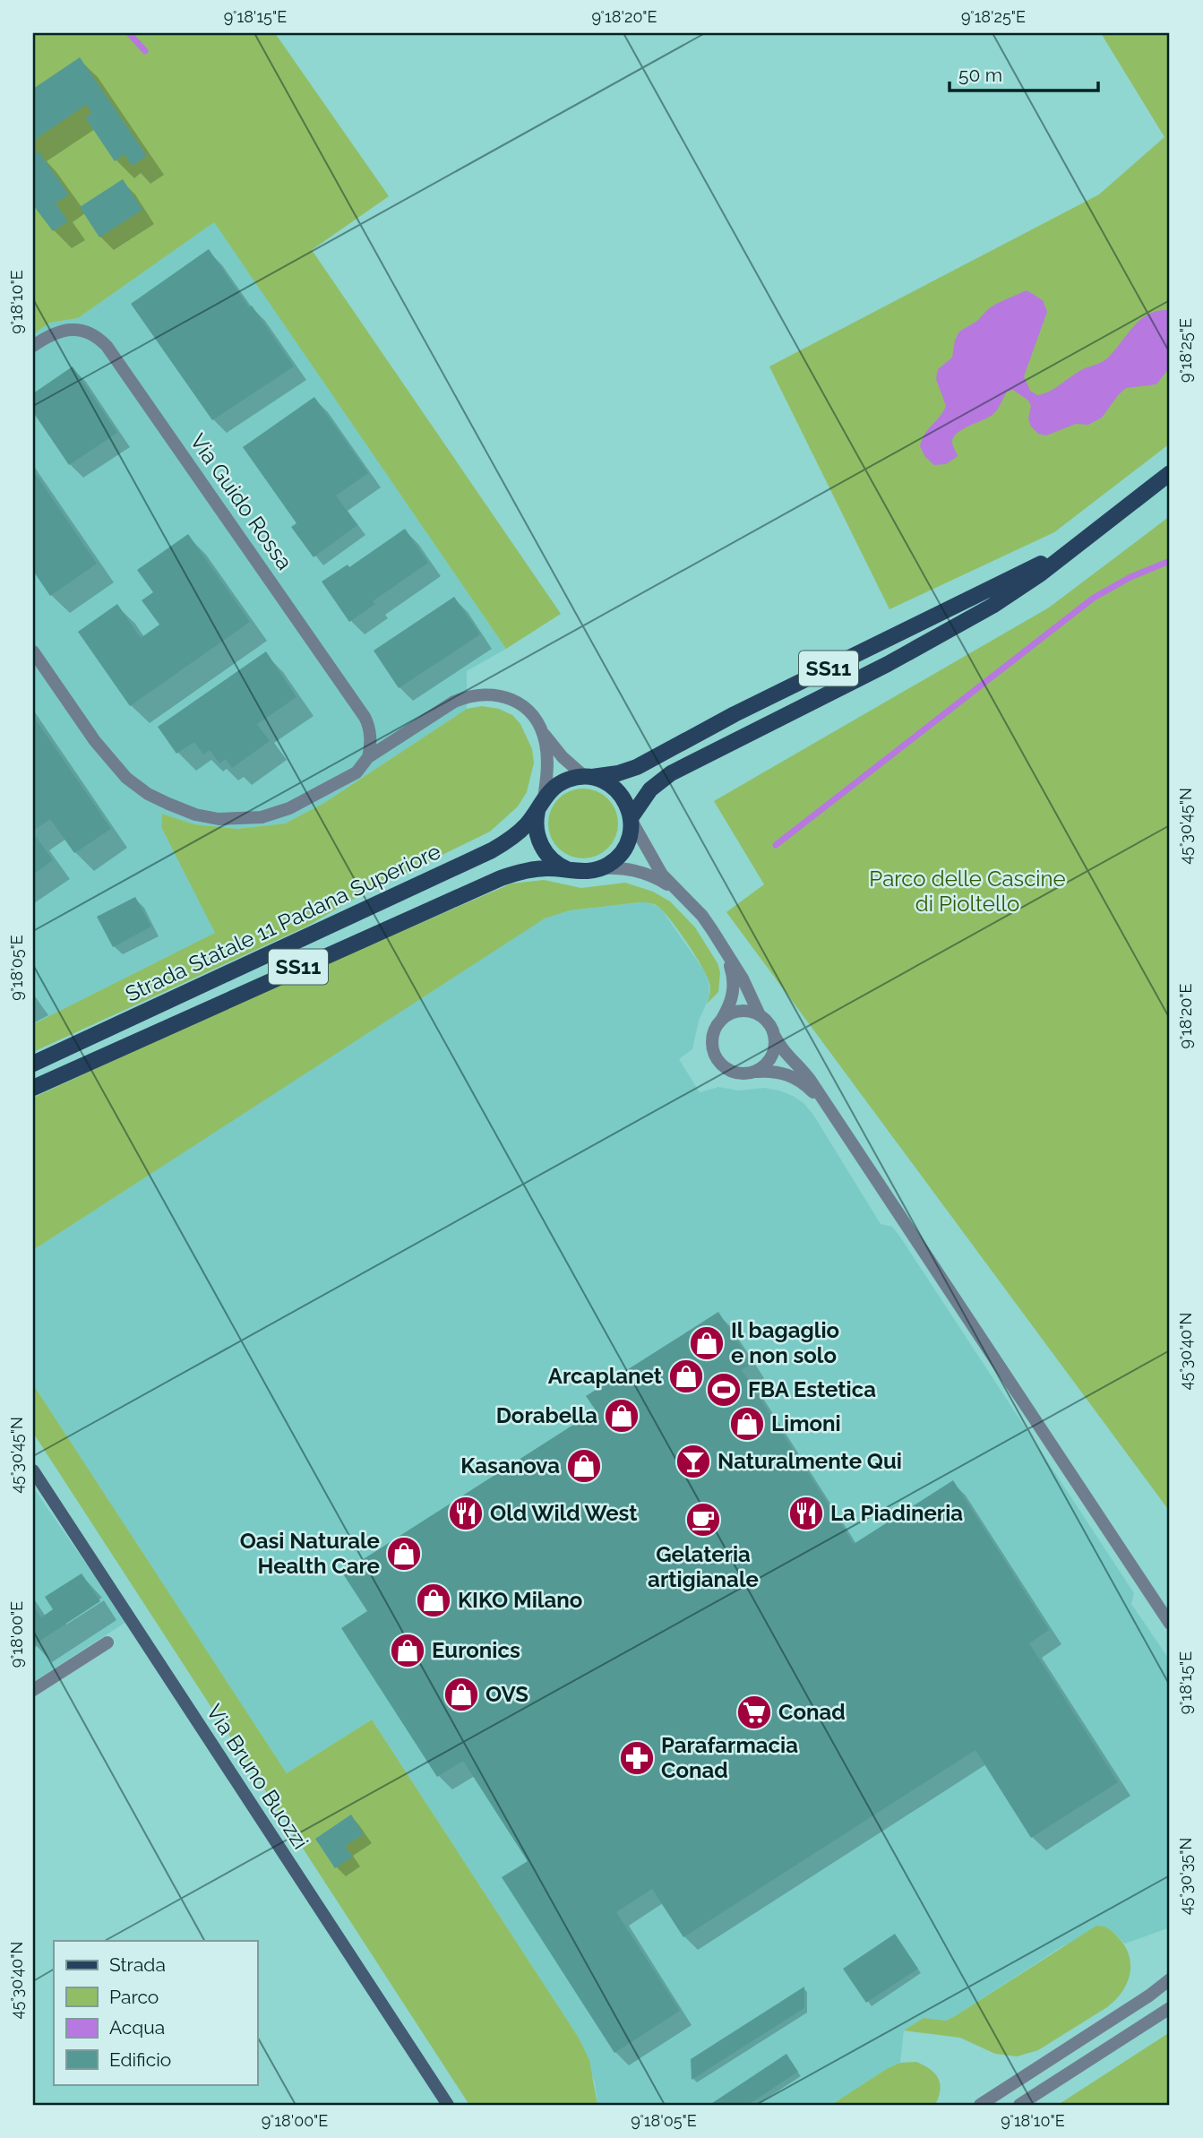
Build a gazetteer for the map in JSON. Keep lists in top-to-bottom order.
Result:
{
  "streets": {
    "main road": ["SS11", "Strada Statale 11 Padana Superiore", "Via Bruno Buozzi"],
    "street": ["Via Guido Rossa"]
  },
  "parks": ["Parco delle Cascine di Pioltello"],
  "places": {
    "shop": [
      "Il bagaglio e non solo",
      "Arcaplanet",
      "Dorabella",
      "Limoni",
      "Kasanova",
      "Oasi Naturale Health Care",
      "KIKO Milano",
      "Euronics",
      "OVS"
    ],
    "sports": ["FBA Estetica"],
    "bar": ["Naturalmente Qui"],
    "restaurant": ["Old Wild West", "La Piadineria"],
    "cafe": ["Gelateria artigianale"],
    "supermarket": ["Conad"],
    "pharmacy": ["Parafarmacia Conad"]
  },
  "legend": [
    "Strada",
    "Parco",
    "Acqua",
    "Edificio"
  ],
  "scale_bar": "50 m",
  "coordinates": [
    "9°18'15\"E",
    "9°18'20\"E",
    "9°18'25\"E",
    "9°18'10\"E",
    "45°30'45\"N",
    "9°18'05\"E",
    "45°30'40\"N",
    "9°18'00\"E",
    "45°30'35\"N"
  ]
}
